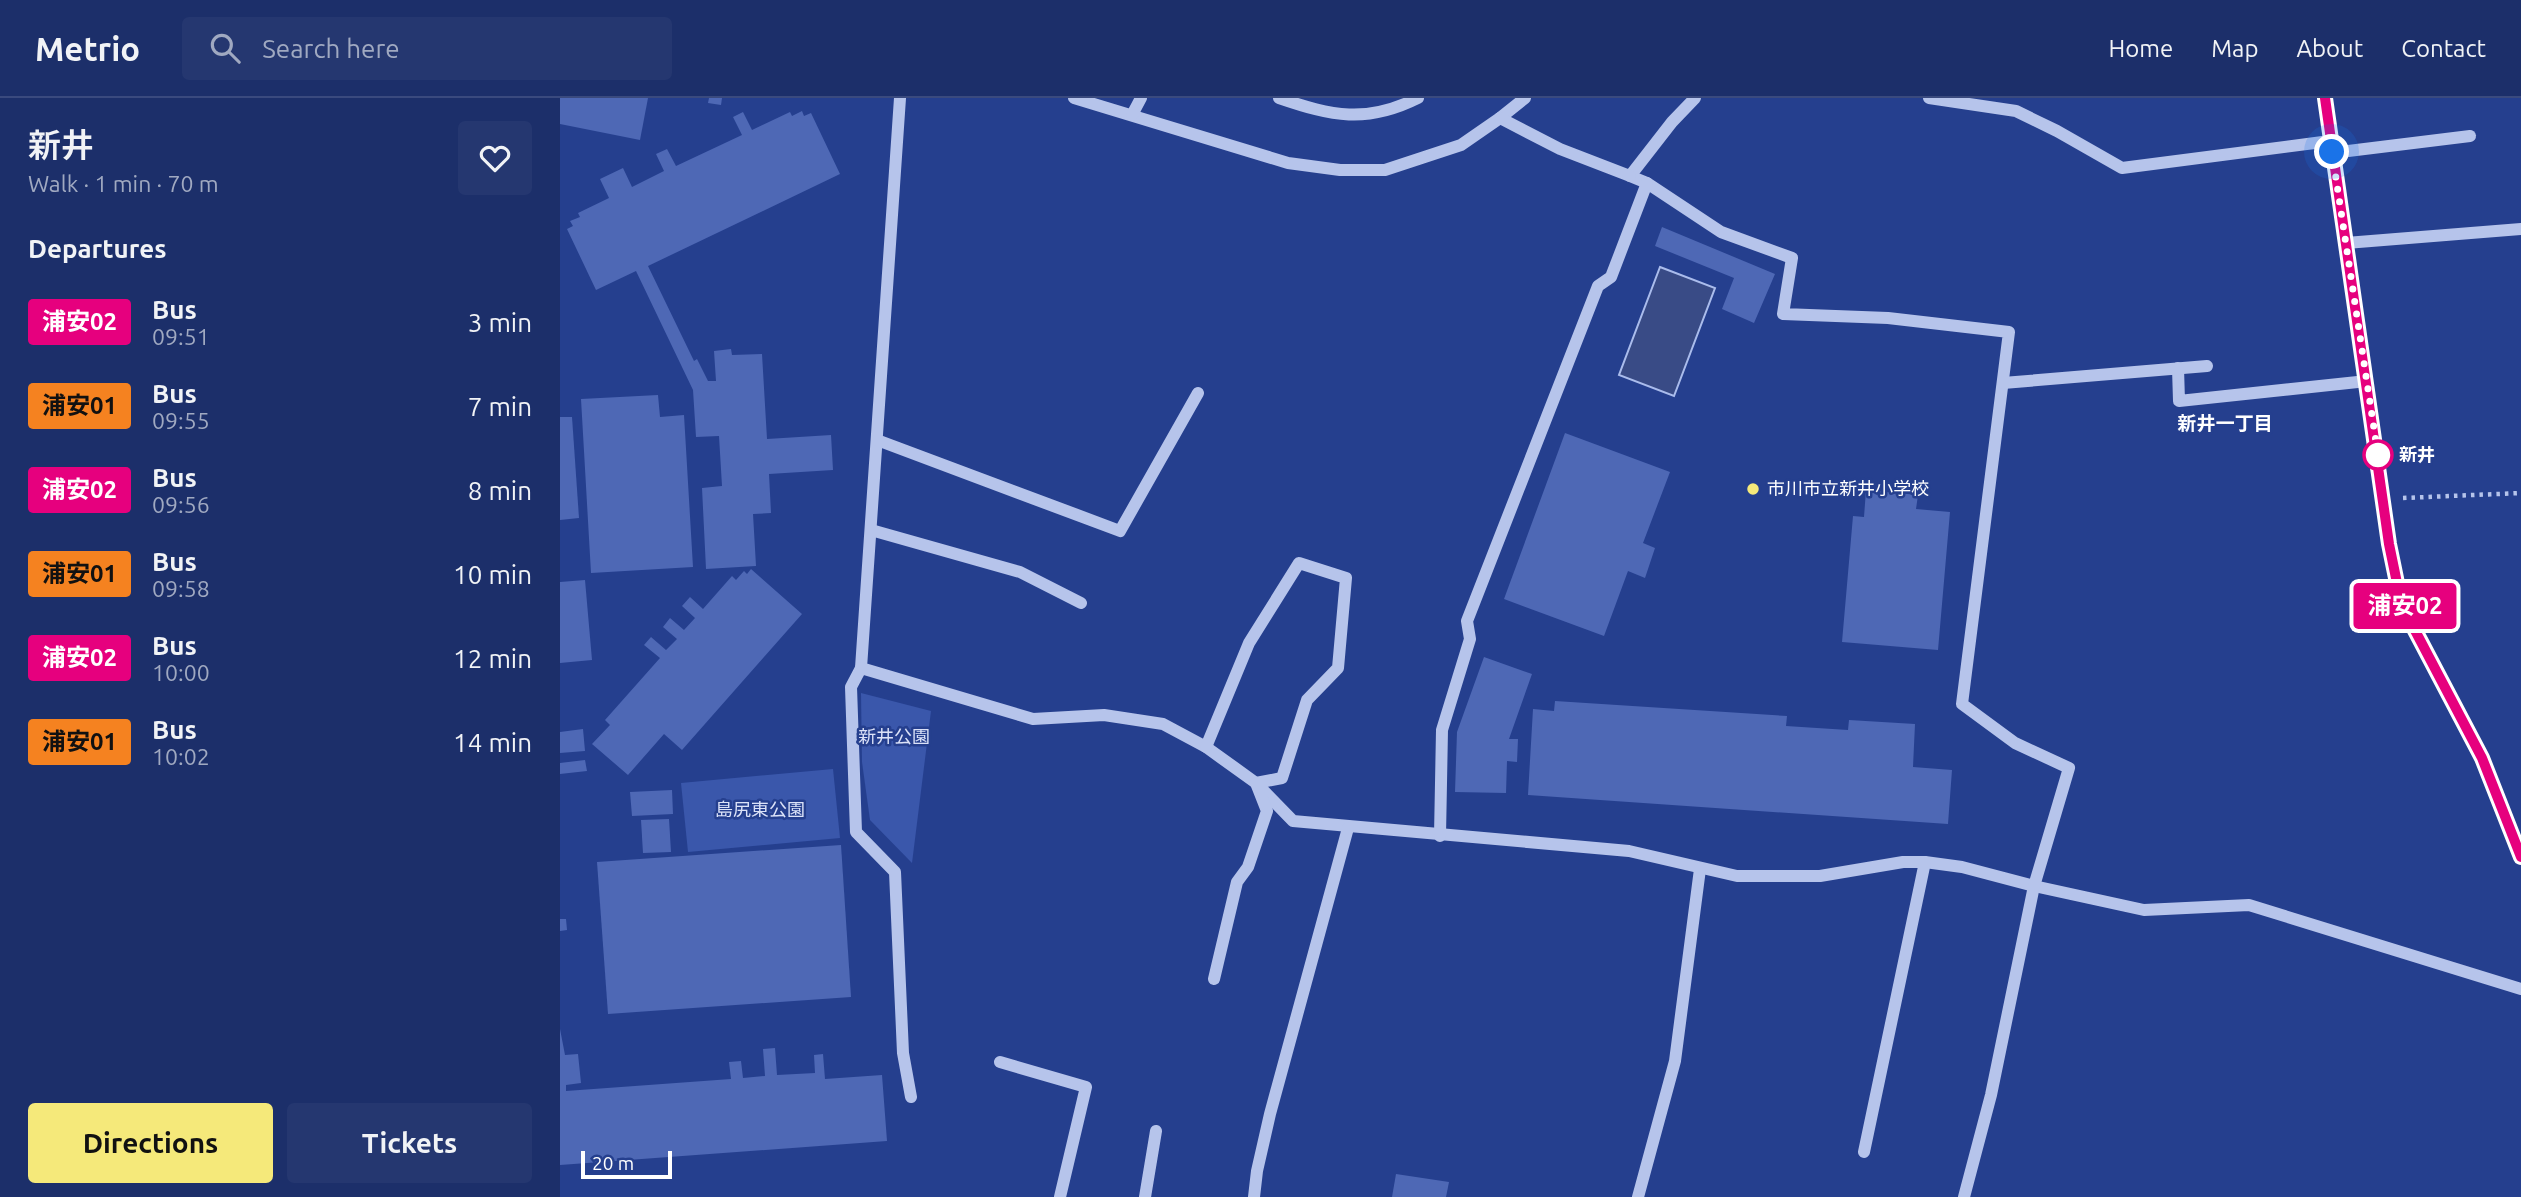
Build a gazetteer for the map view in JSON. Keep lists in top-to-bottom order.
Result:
{
  "districts": ["新井一丁目"],
  "parks": ["新井公園", "島尻東公園"],
  "places": ["新井", "市川市立新井小学校"],
  "lines": ["bus line 浦安02"],
  "scale_bar": "20 m",
  "page": {
    "header": "Metrio",
    "search": "Search here",
    "nav": [
      "Home",
      "Map",
      "About",
      "Contact"
    ],
    "heading": [
      ["新井", "Walk · 1 min · 70 m"],
      "Departures"
    ],
    "on_map": "浦安02",
    "list": [
      {
        "mark": "浦安02",
        "name": "Bus",
        "note": "09:51",
        "value": "3 min"
      },
      {
        "mark": "浦安01",
        "name": "Bus",
        "note": "09:55",
        "value": "7 min"
      },
      {
        "mark": "浦安02",
        "name": "Bus",
        "note": "09:56",
        "value": "8 min"
      },
      {
        "mark": "浦安01",
        "name": "Bus",
        "note": "09:58",
        "value": "10 min"
      },
      {
        "mark": "浦安02",
        "name": "Bus",
        "note": "10:00",
        "value": "12 min"
      },
      {
        "mark": "浦安01",
        "name": "Bus",
        "note": "10:02",
        "value": "14 min"
      }
    ],
    "buttons": ["Directions", "Tickets"],
    "scale": "20 m"
  }
}
